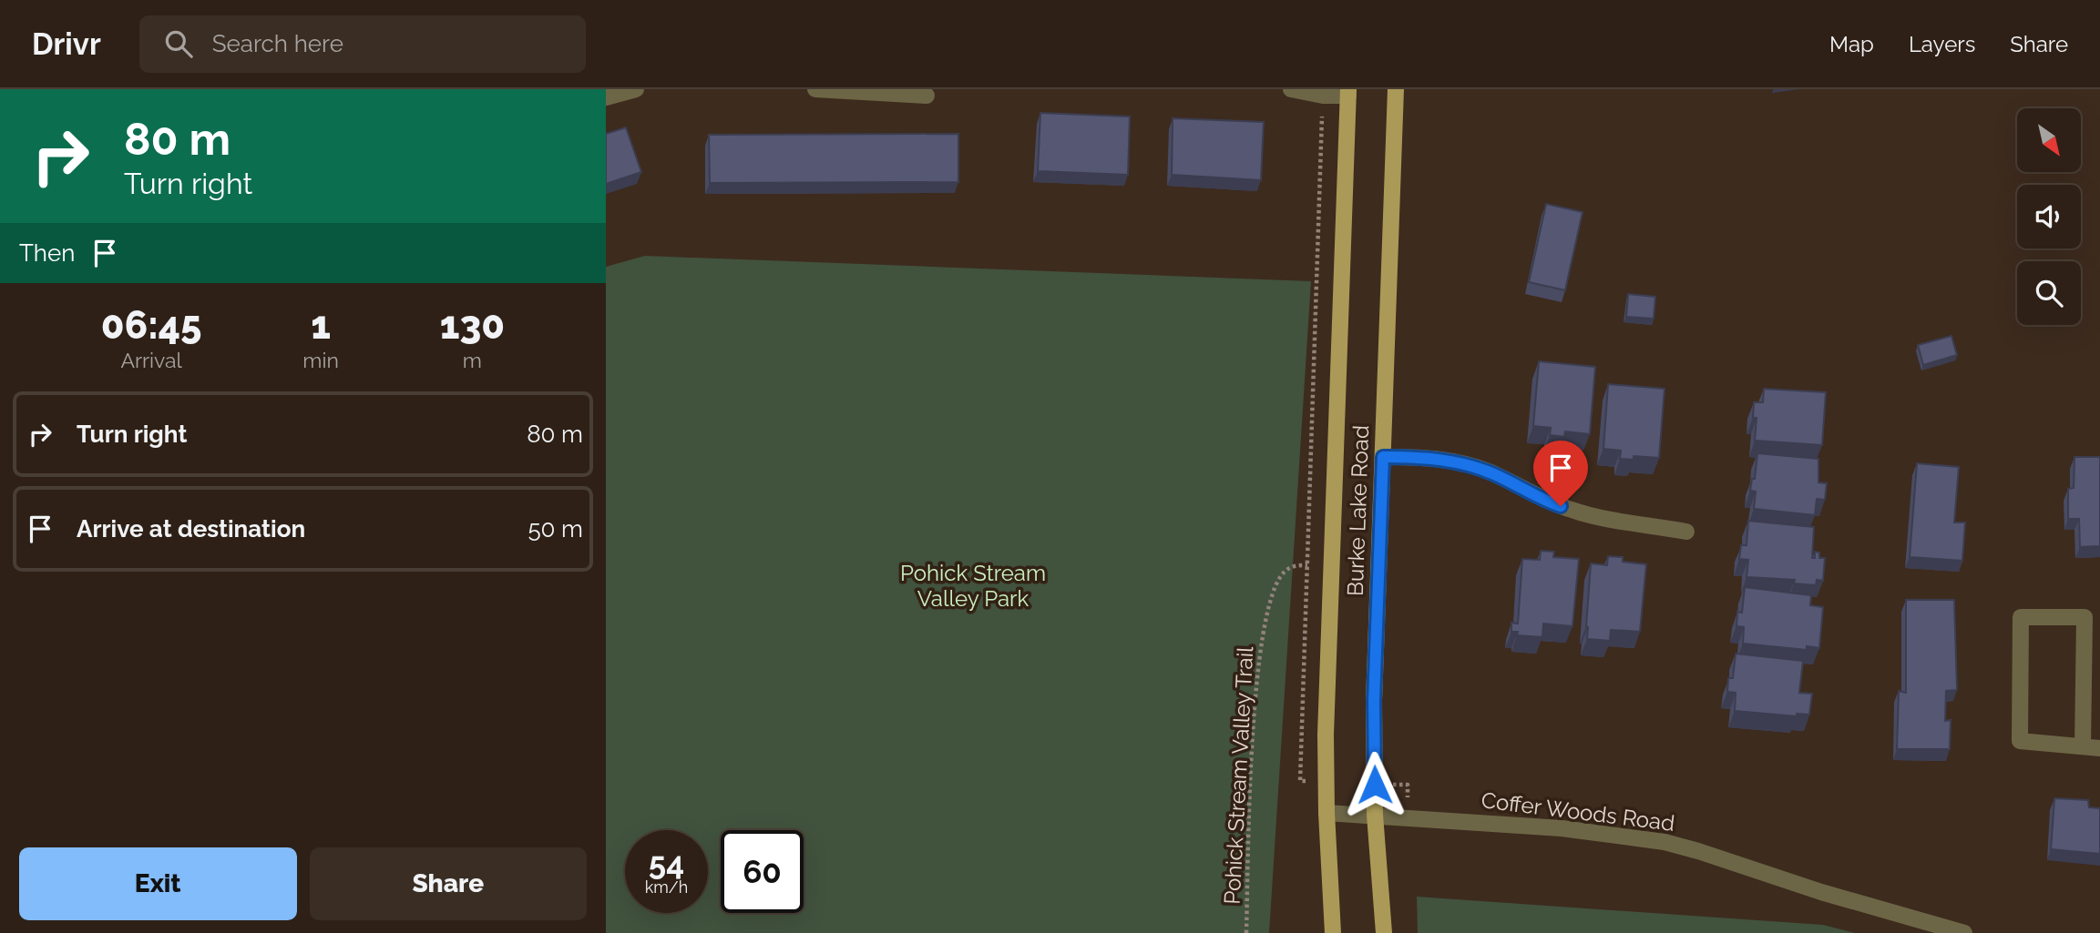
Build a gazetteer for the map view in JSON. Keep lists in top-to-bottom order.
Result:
{
  "streets": {
    "main road": ["Burke Lake Road"],
    "street": ["Coffer Woods Road"],
    "path": ["Pohick Stream Valley Trail"]
  },
  "crossings": [
    ["Burke Lake Road", "Coffer Woods Road"]
  ],
  "parks": ["Pohick Stream Valley Park"],
  "north": "bottom right",
  "page": {
    "header": "Drivr",
    "search": "Search here",
    "nav": ["Map", "Layers", "Share"],
    "turn": ["80 m", "Turn right"],
    "then": "Then",
    "eta": [
      "06:45",
      "Arrival",
      "1",
      "min",
      "130",
      "m"
    ],
    "list": [
      {
        "name": "Turn right",
        "value": "80 m"
      },
      {
        "name": "Arrive at destination",
        "value": "50 m"
      }
    ],
    "speed": "54 km/h",
    "limit": "60",
    "buttons": ["Exit", "Share"]
  }
}
